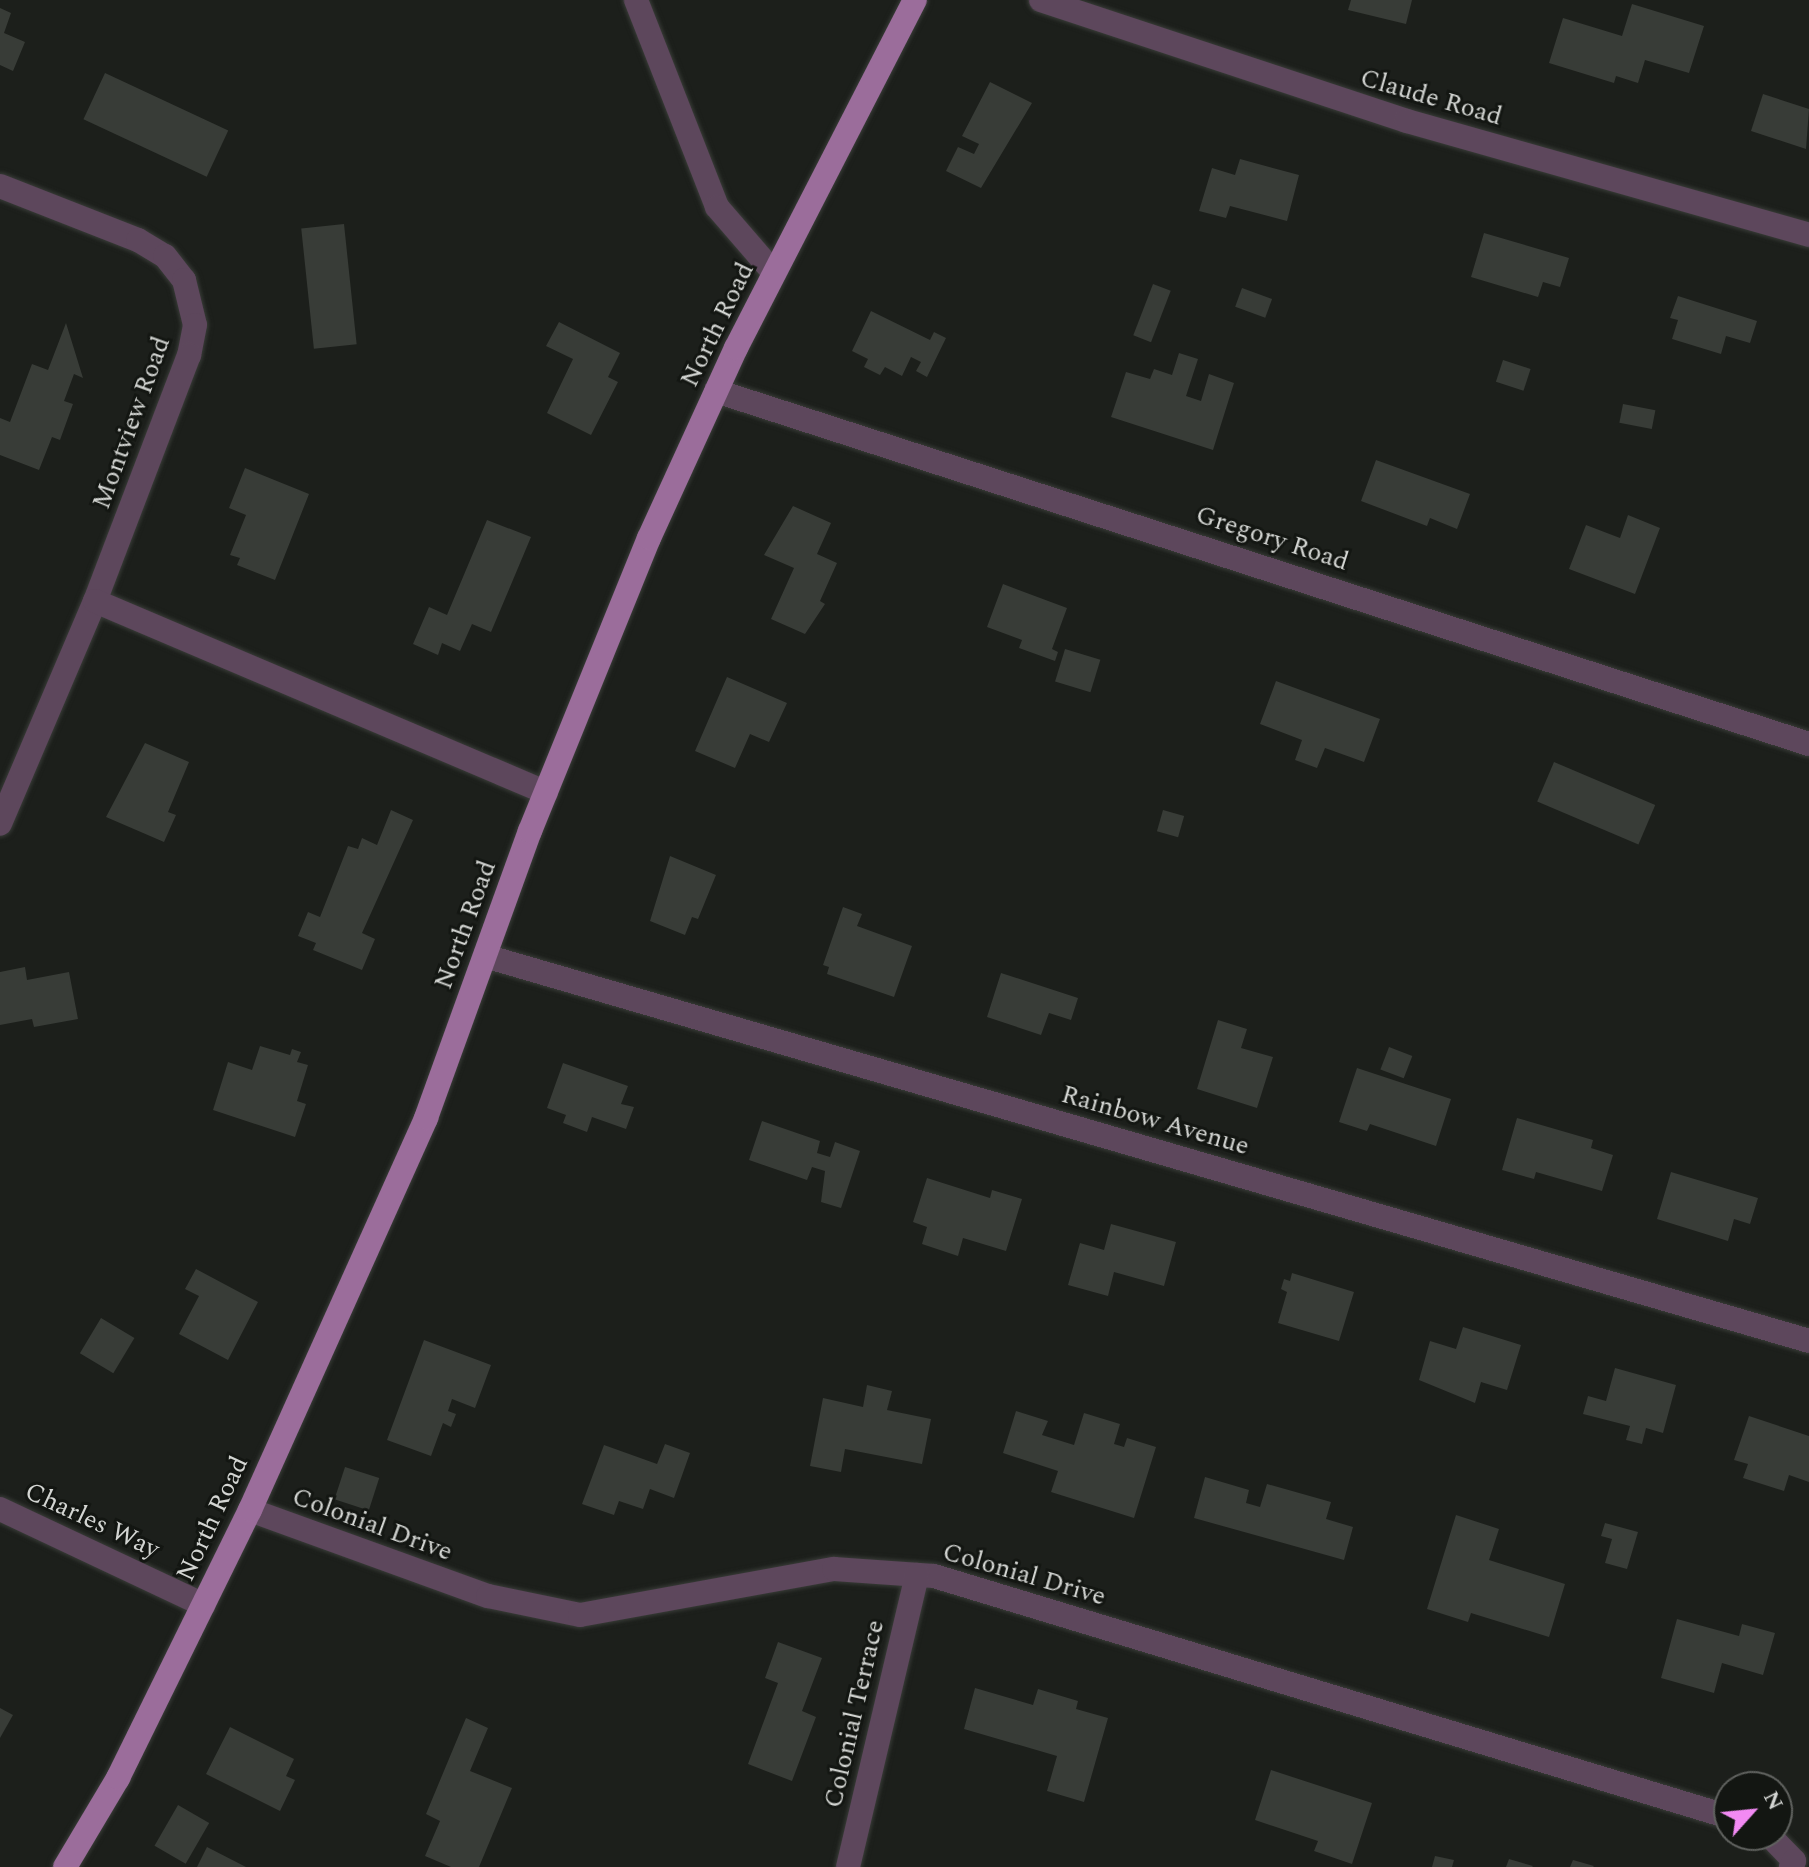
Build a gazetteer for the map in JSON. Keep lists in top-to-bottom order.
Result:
{
  "streets": {
    "main road": ["North Road"],
    "street": [
      "Claude Road",
      "Montview Road",
      "Gregory Road",
      "Rainbow Avenue",
      "Charles Way",
      "Colonial Drive",
      "Colonial Terrace"
    ]
  },
  "crossings": [
    ["North Road", "Gregory Road"],
    ["North Road", "Rainbow Avenue"],
    ["North Road", "Charles Way"],
    ["North Road", "Colonial Drive"],
    ["Colonial Drive", "Colonial Terrace"]
  ],
  "north": "top right"
}
